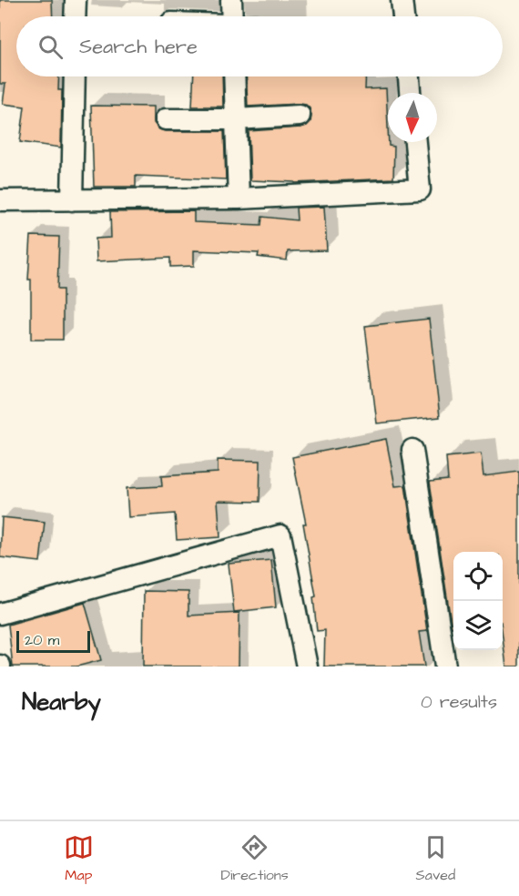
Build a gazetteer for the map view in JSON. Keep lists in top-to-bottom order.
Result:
{
  "scale_bar": "20 m",
  "north": "bottom",
  "page": {
    "search": "Search here",
    "scale": "20 m",
    "heading": ["Nearby", "0 results"],
    "nav": ["Map", "Directions", "Saved"]
  }
}
